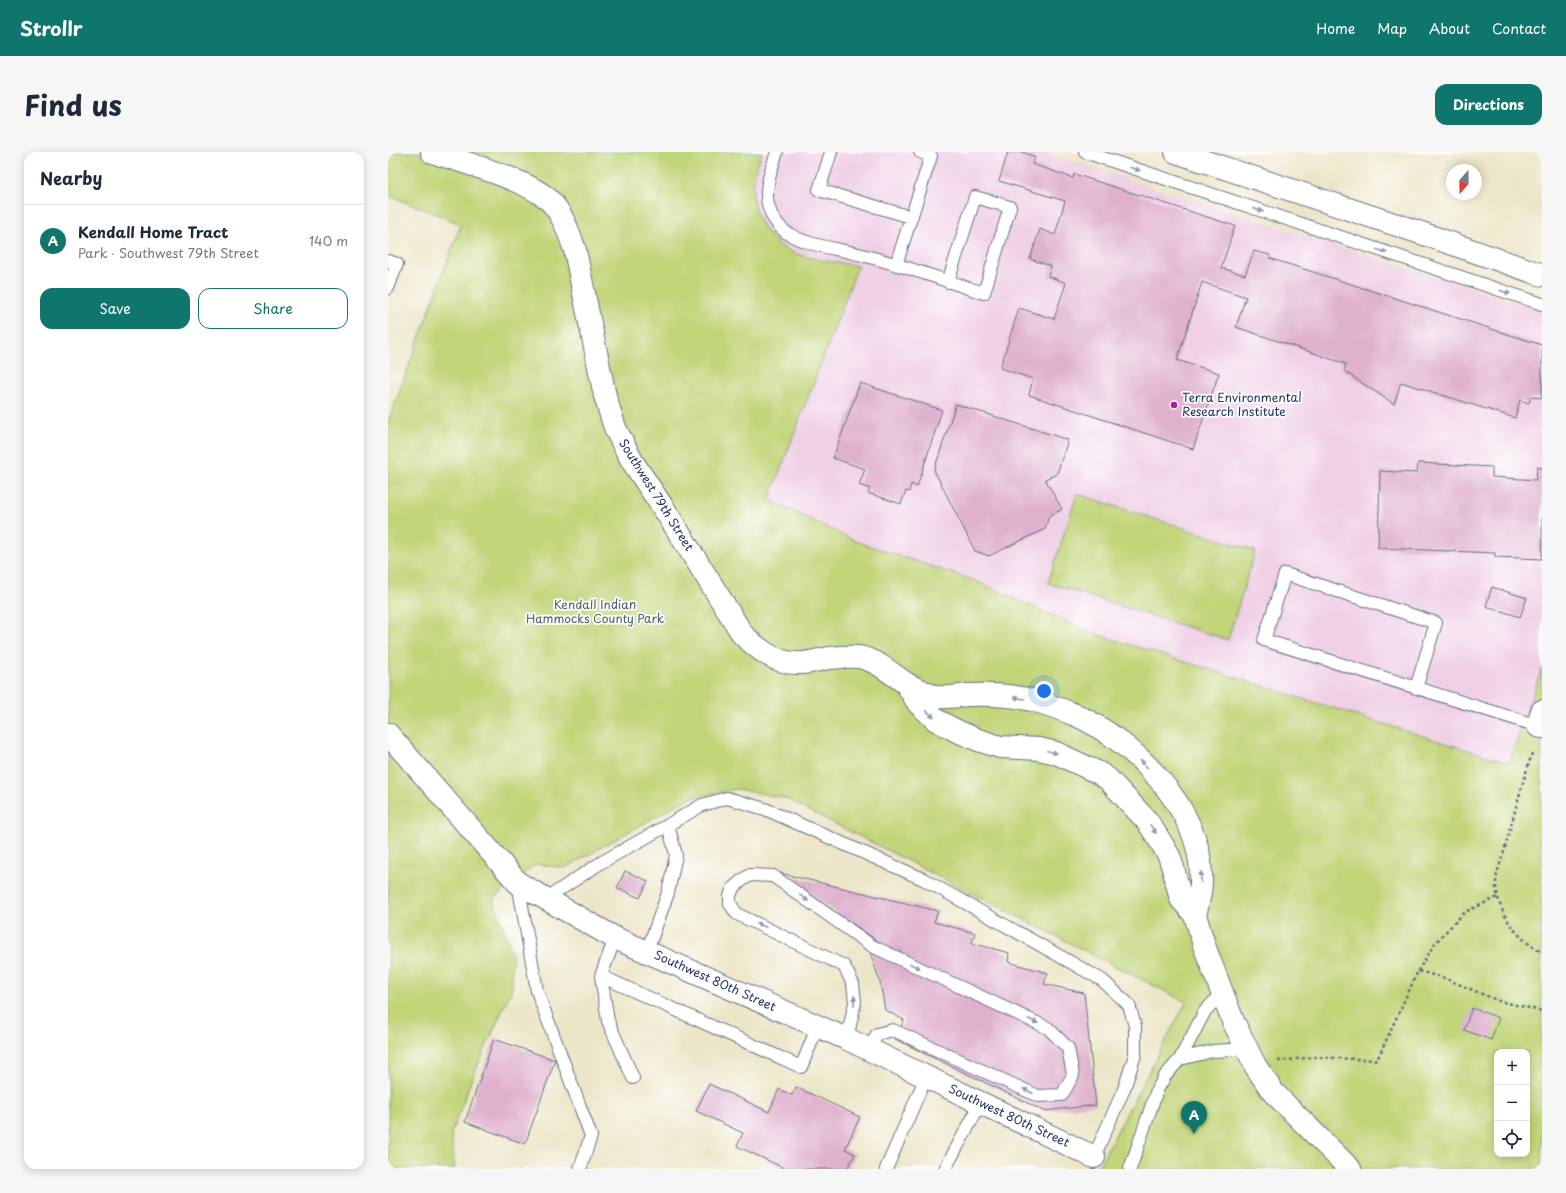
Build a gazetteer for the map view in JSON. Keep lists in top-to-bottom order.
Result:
{
  "streets": {
    "street": ["Southwest 79th Street", "Southwest 80th Street"]
  },
  "parks": ["Kendall Indian Hammocks County Park"],
  "places": ["Terra Environmental Research Institute"],
  "north": "bottom",
  "page": {
    "header": "Strollr",
    "nav": [
      "Home",
      "Map",
      "About",
      "Contact"
    ],
    "title": "Find us",
    "buttons": [
      "Directions",
      ["Save", "Share"]
    ],
    "heading": "Nearby",
    "list": [
      {
        "mark": "A",
        "name": "Kendall Home Tract",
        "note": "Park · Southwest 79th Street",
        "value": "140 m"
      }
    ],
    "map_buttons": ["+", "−"],
    "pins": "A"
  }
}
